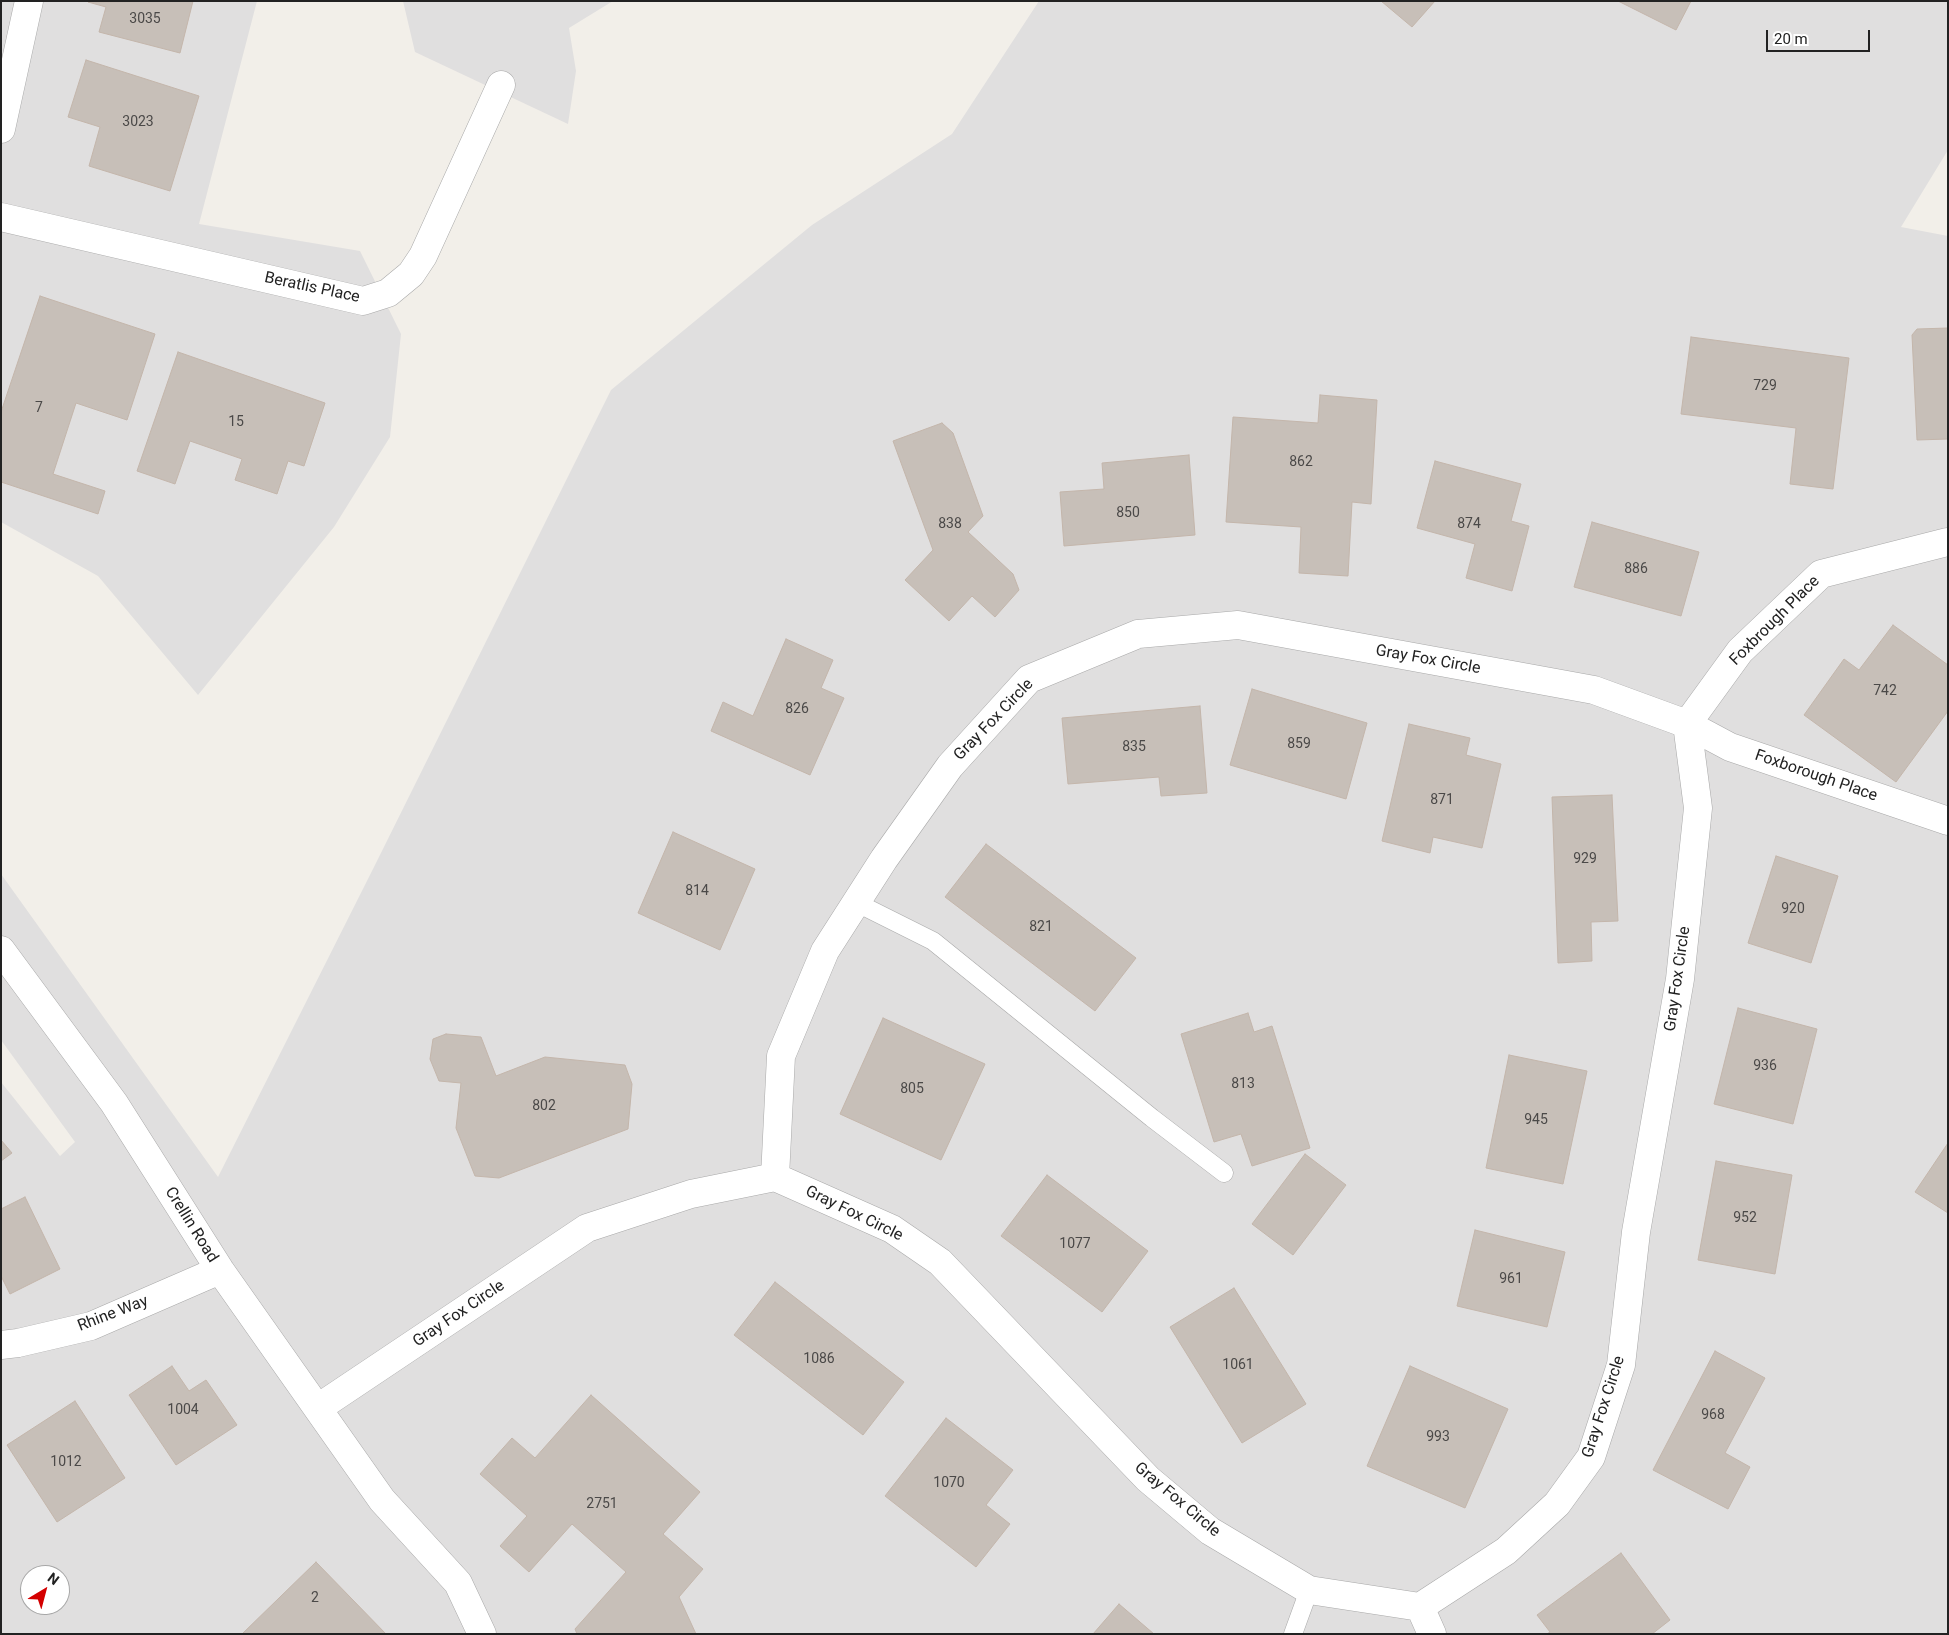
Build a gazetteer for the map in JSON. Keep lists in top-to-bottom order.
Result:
{
  "streets": {
    "street": [
      "Beratlis Place",
      "Foxbrough Place",
      "Gray Fox Circle",
      "Foxborough Place",
      "Crellin Road",
      "Rhine Way"
    ]
  },
  "crossings": [
    ["Foxbrough Place", "Gray Fox Circle"],
    ["Foxbrough Place", "Foxborough Place"],
    ["Gray Fox Circle", "Foxborough Place"],
    ["Gray Fox Circle", "Crellin Road"],
    ["Crellin Road", "Rhine Way"]
  ],
  "house_numbers": [
    "3035",
    "3023",
    "729",
    "7",
    "15",
    "862",
    "850",
    "838",
    "874",
    "886",
    "742",
    "826",
    "859",
    "835",
    "871",
    "929",
    "814",
    "920",
    "821",
    "936",
    "813",
    "805",
    "802",
    "945",
    "952",
    "1077",
    "961",
    "1086",
    "1061",
    "1004",
    "968",
    "993",
    "1012",
    "1070",
    "2751",
    "2"
  ],
  "scale_bar": "20 m",
  "north": "top right"
}
